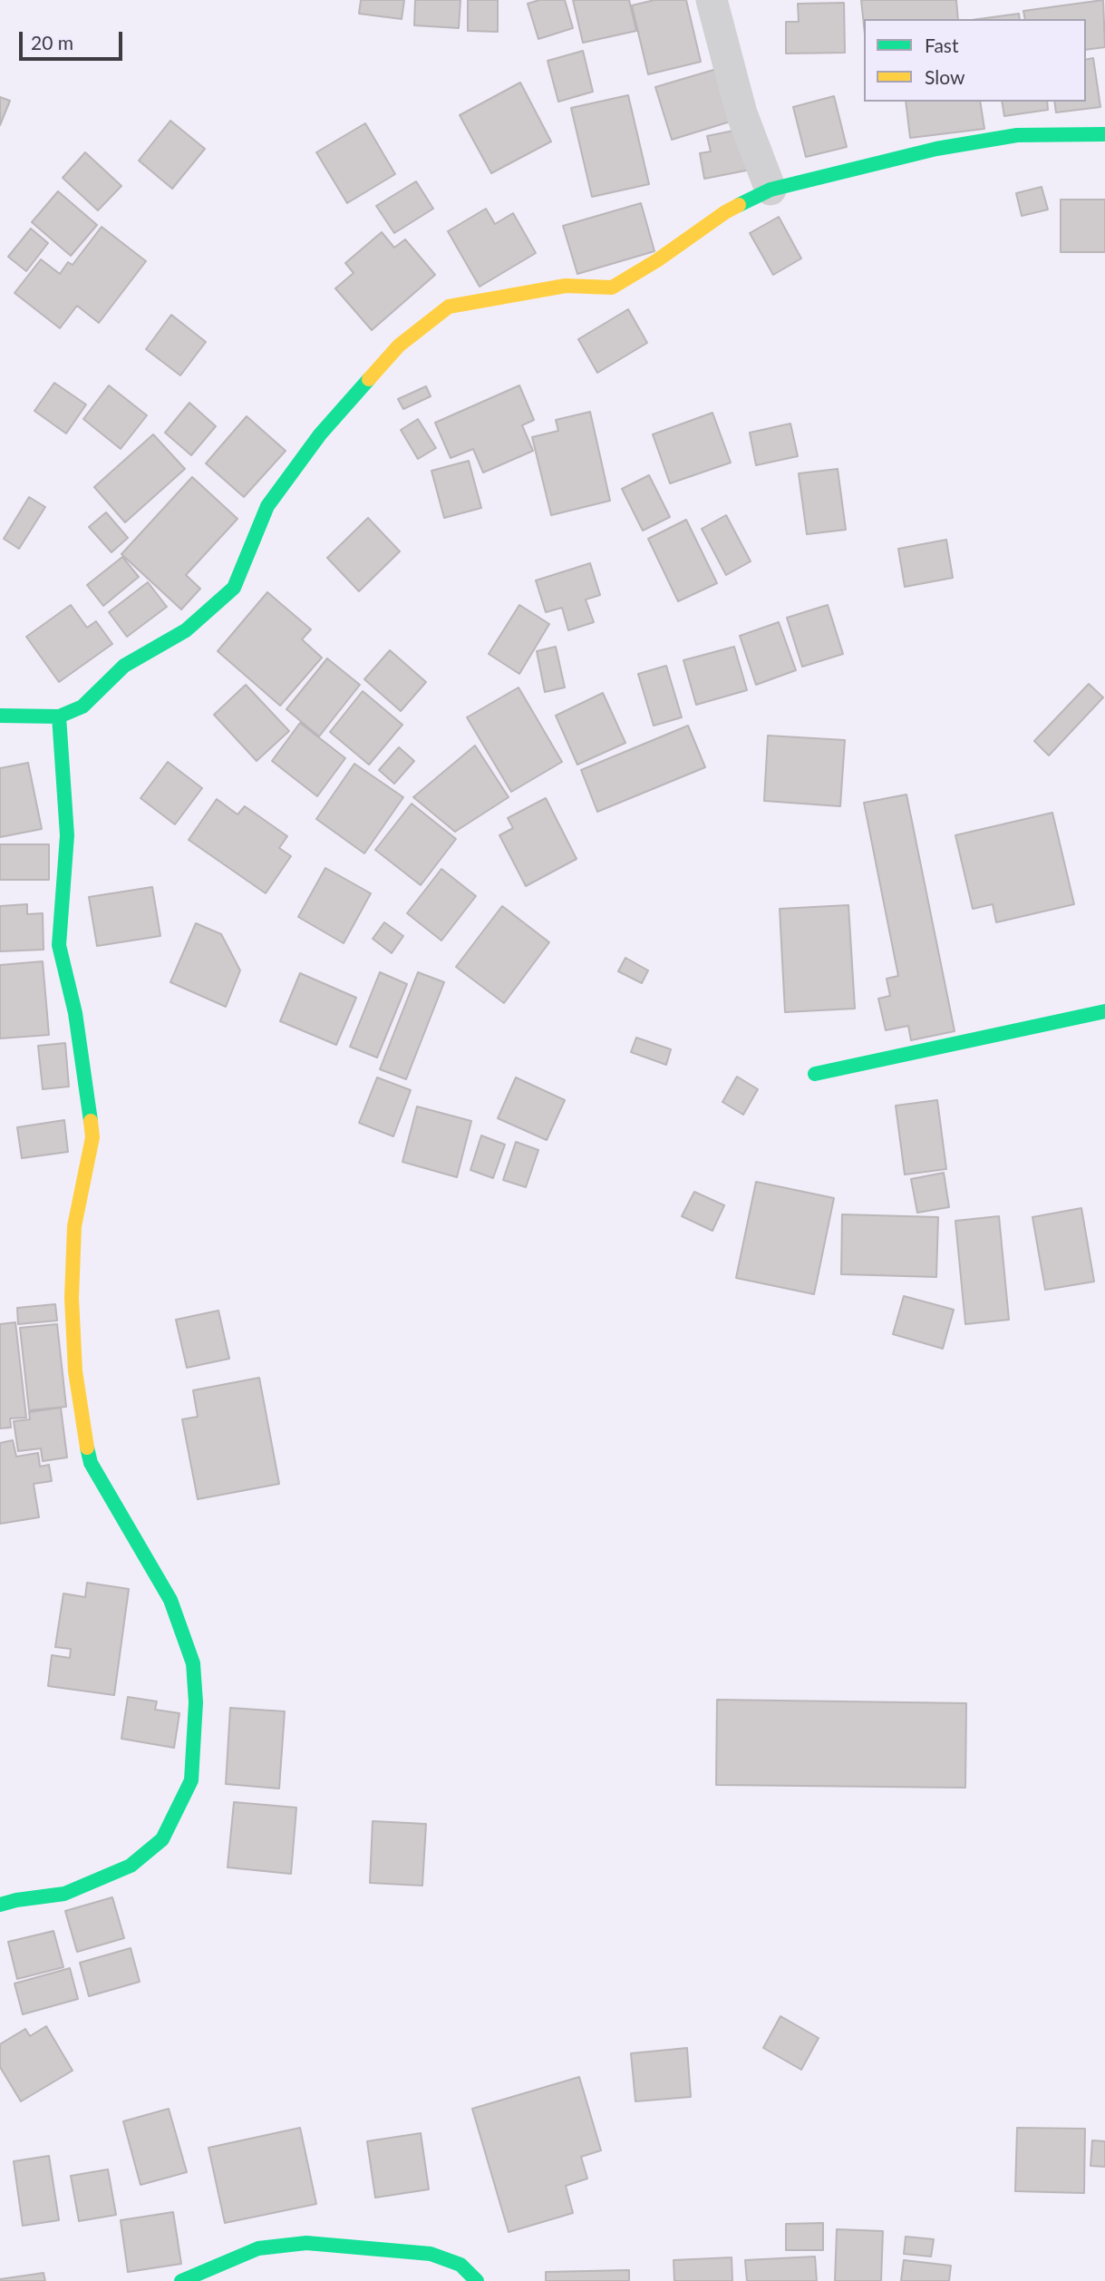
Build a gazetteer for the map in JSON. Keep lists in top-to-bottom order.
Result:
{
  "legend": ["Fast", "Slow"],
  "scale_bar": "20 m"
}
